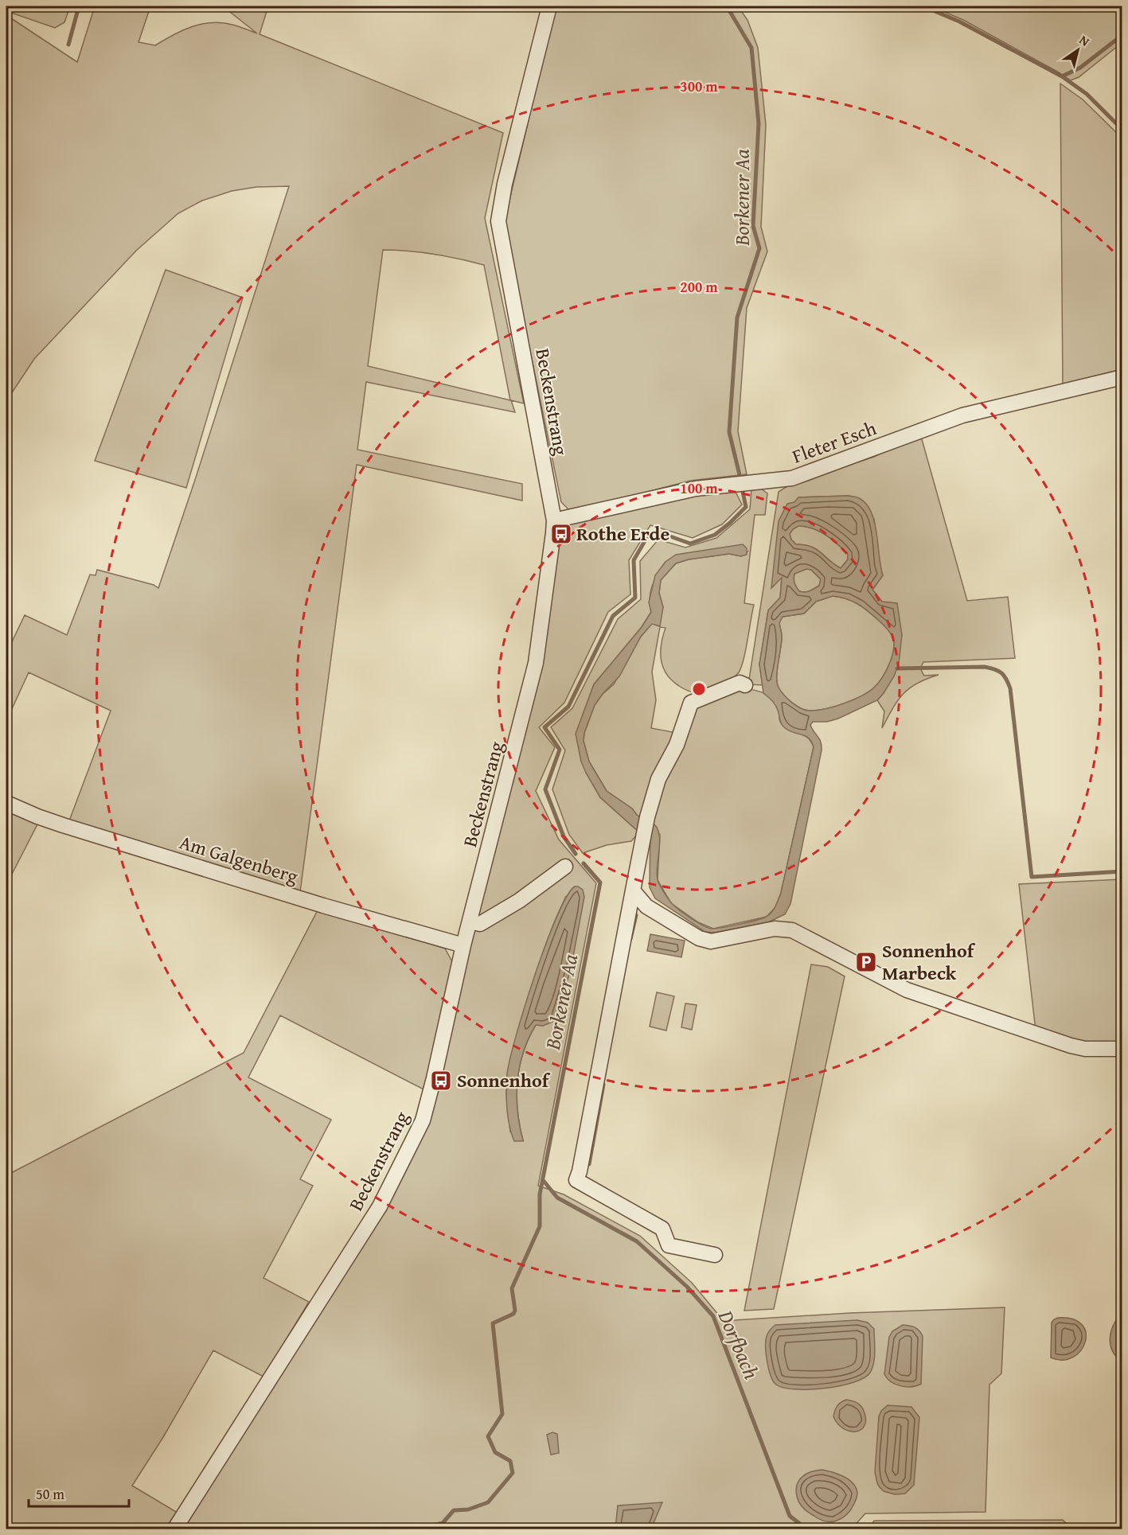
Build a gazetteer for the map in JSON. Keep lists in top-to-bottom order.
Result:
{
  "streets": {
    "street": ["Beckenstrang", "Fleter Esch", "Am Galgenberg"]
  },
  "crossings": [
    ["Beckenstrang", "Fleter Esch"],
    ["Beckenstrang", "Am Galgenberg"]
  ],
  "water": ["Borkener Aa", "Dorfbach"],
  "places": {
    "bus stop": ["Rothe Erde", "Sonnenhof"],
    "parking": ["Sonnenhof Marbeck"]
  },
  "scale_bar": "50 m",
  "north": "top right",
  "rings": ["300 m", "200 m", "100 m"]
}
